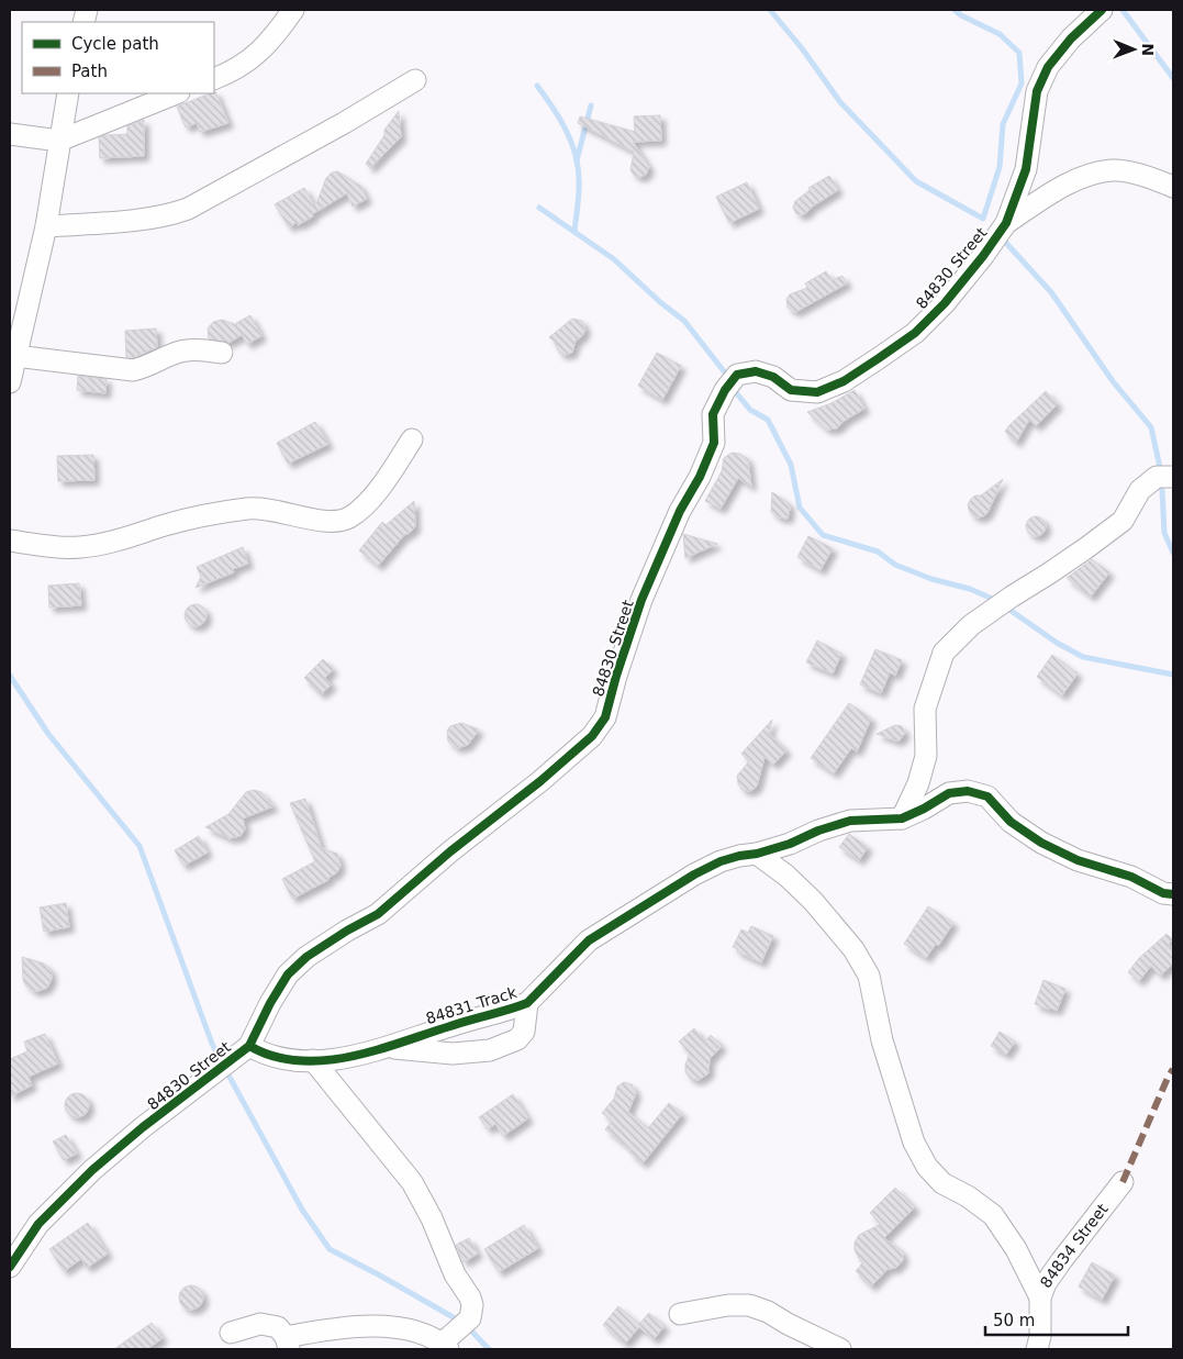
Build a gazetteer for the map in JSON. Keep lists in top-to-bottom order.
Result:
{
  "streets": {
    "street": ["84830 Street", "84831 Track", "84834 Street"]
  },
  "crossings": [
    ["84830 Street", "84831 Track"]
  ],
  "legend": ["Cycle path", "Path"],
  "scale_bar": "50 m",
  "north": "right"
}
